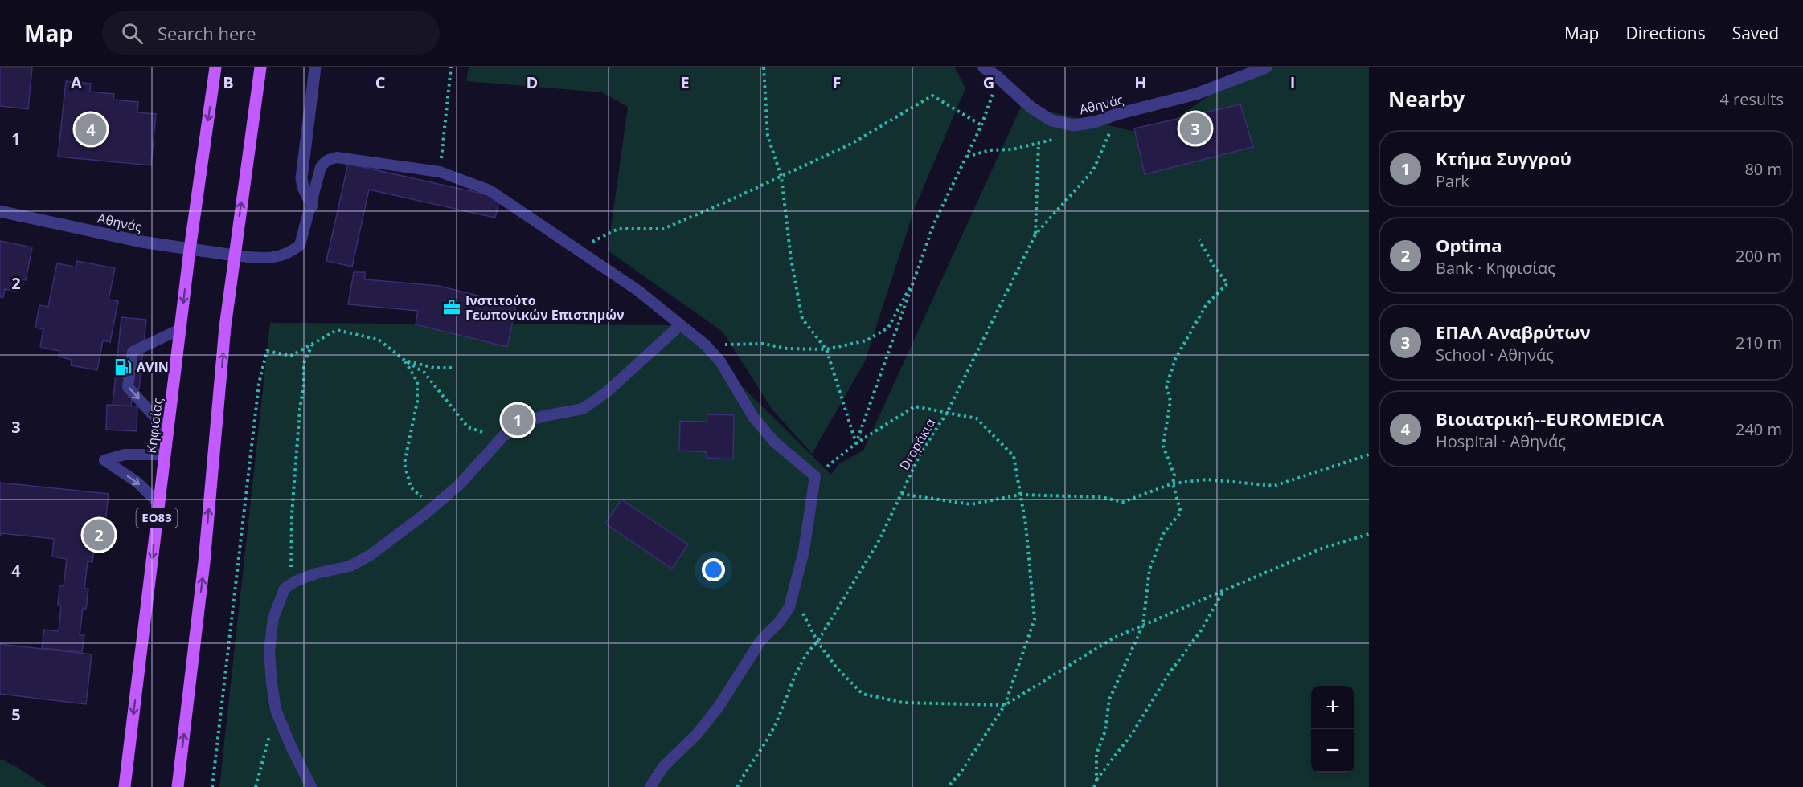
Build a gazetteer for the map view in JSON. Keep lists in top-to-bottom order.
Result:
{
  "streets": {
    "main road": ["Κηφισίας", "ΕΟ83"],
    "street": ["Αθηνάς"],
    "path": ["Dropάκια"]
  },
  "crossings": [
    ["Αθηνάς", "Κηφισίας"],
    ["Αθηνάς", "Dropάκια"]
  ],
  "places": {
    "office": ["Ινστιτούτο Γεωπονικών Επιστημών"],
    "fuel station": ["AVIN"]
  },
  "page": {
    "header": "Map",
    "search": "Search here",
    "nav": ["Map", "Directions", "Saved"],
    "heading": ["Nearby", "4 results"],
    "pins": [
      "3",
      "4",
      "1",
      "2"
    ],
    "list": [
      {
        "mark": "1",
        "name": "Κτήμα Συγγρού",
        "note": "Park",
        "value": "80 m"
      },
      {
        "mark": "2",
        "name": "Optima",
        "note": "Bank · Κηφισίας",
        "value": "200 m"
      },
      {
        "mark": "3",
        "name": "ΕΠΑΛ Αναβρύτων",
        "note": "School · Αθηνάς",
        "value": "210 m"
      },
      {
        "mark": "4",
        "name": "Βιοιατρική--EUROMEDICA",
        "note": "Hospital · Αθηνάς",
        "value": "240 m"
      }
    ],
    "map_buttons": ["+", "−"]
  },
  "grid": {
    "columns": [
      "A",
      "B",
      "C",
      "D",
      "E",
      "F",
      "G",
      "H",
      "I"
    ],
    "rows": [
      "1",
      "2",
      "3",
      "4",
      "5"
    ]
  }
}
